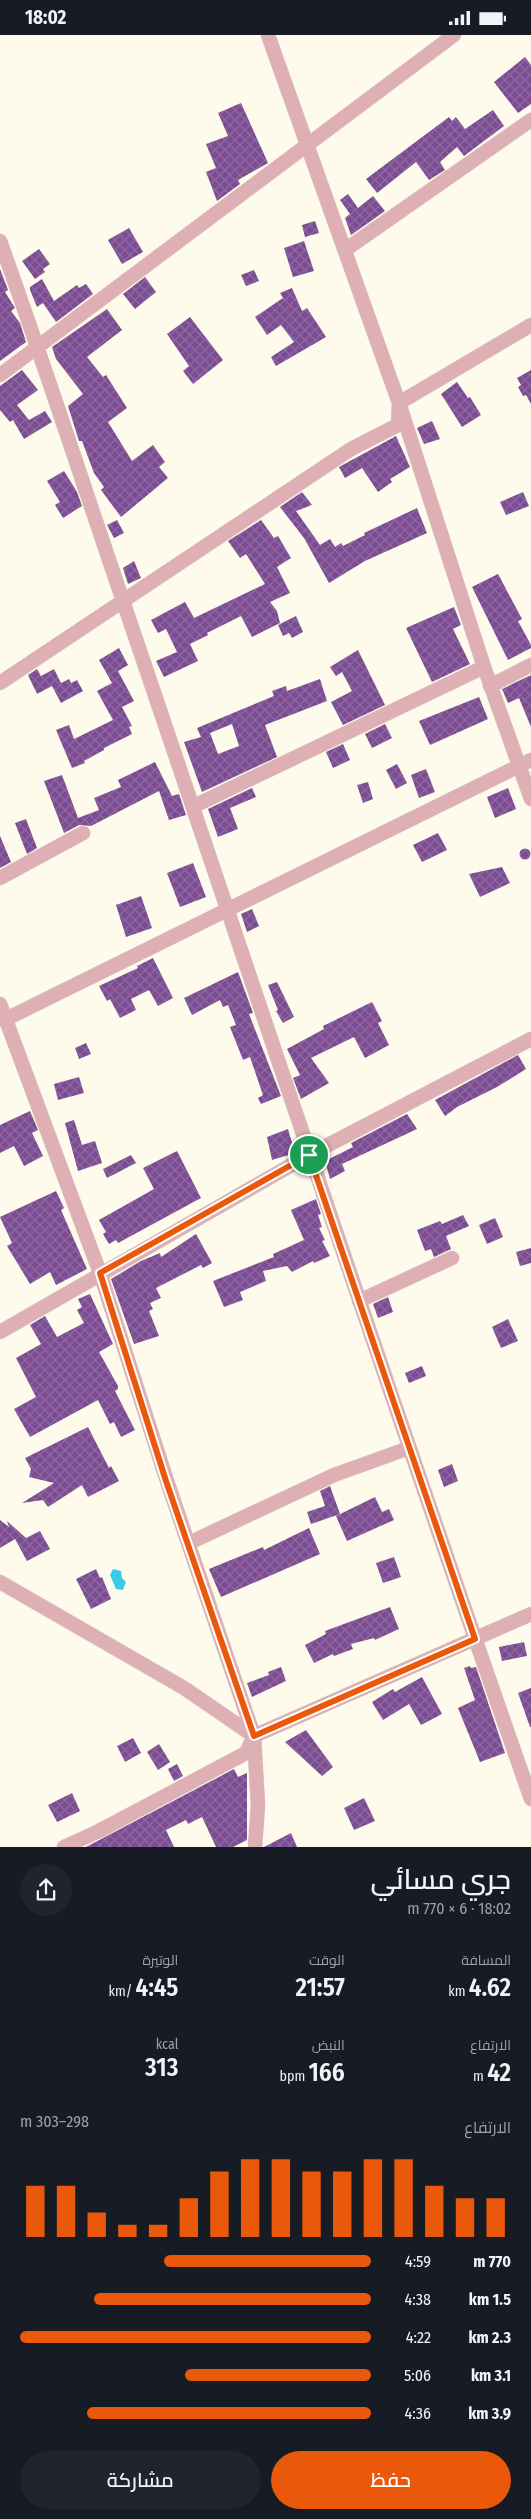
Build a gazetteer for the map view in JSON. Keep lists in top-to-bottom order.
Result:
{
  "page": {
    "status": "18:02",
    "heading": ["جري مسائي", "18:02 · 6 × 770 m"],
    "stats": [
      ["المسافة", "4.62 km"],
      ["الوقت", "21:57"],
      ["الوتيرة", "4:45 /km"],
      ["الارتفاع", "42 m"],
      ["النبض", "166 bpm"],
      ["kcal", "313"]
    ],
    "chart": ["الارتفاع", "298–303 m"],
    "list": [
      {
        "name": "770 m",
        "note": "4:59"
      },
      {
        "name": "1.5 km",
        "note": "4:38"
      },
      {
        "name": "2.3 km",
        "note": "4:22"
      },
      {
        "name": "3.1 km",
        "note": "5:06"
      },
      {
        "name": "3.9 km",
        "note": "4:36"
      }
    ],
    "buttons": ["حفظ", "مشاركة"]
  }
}
